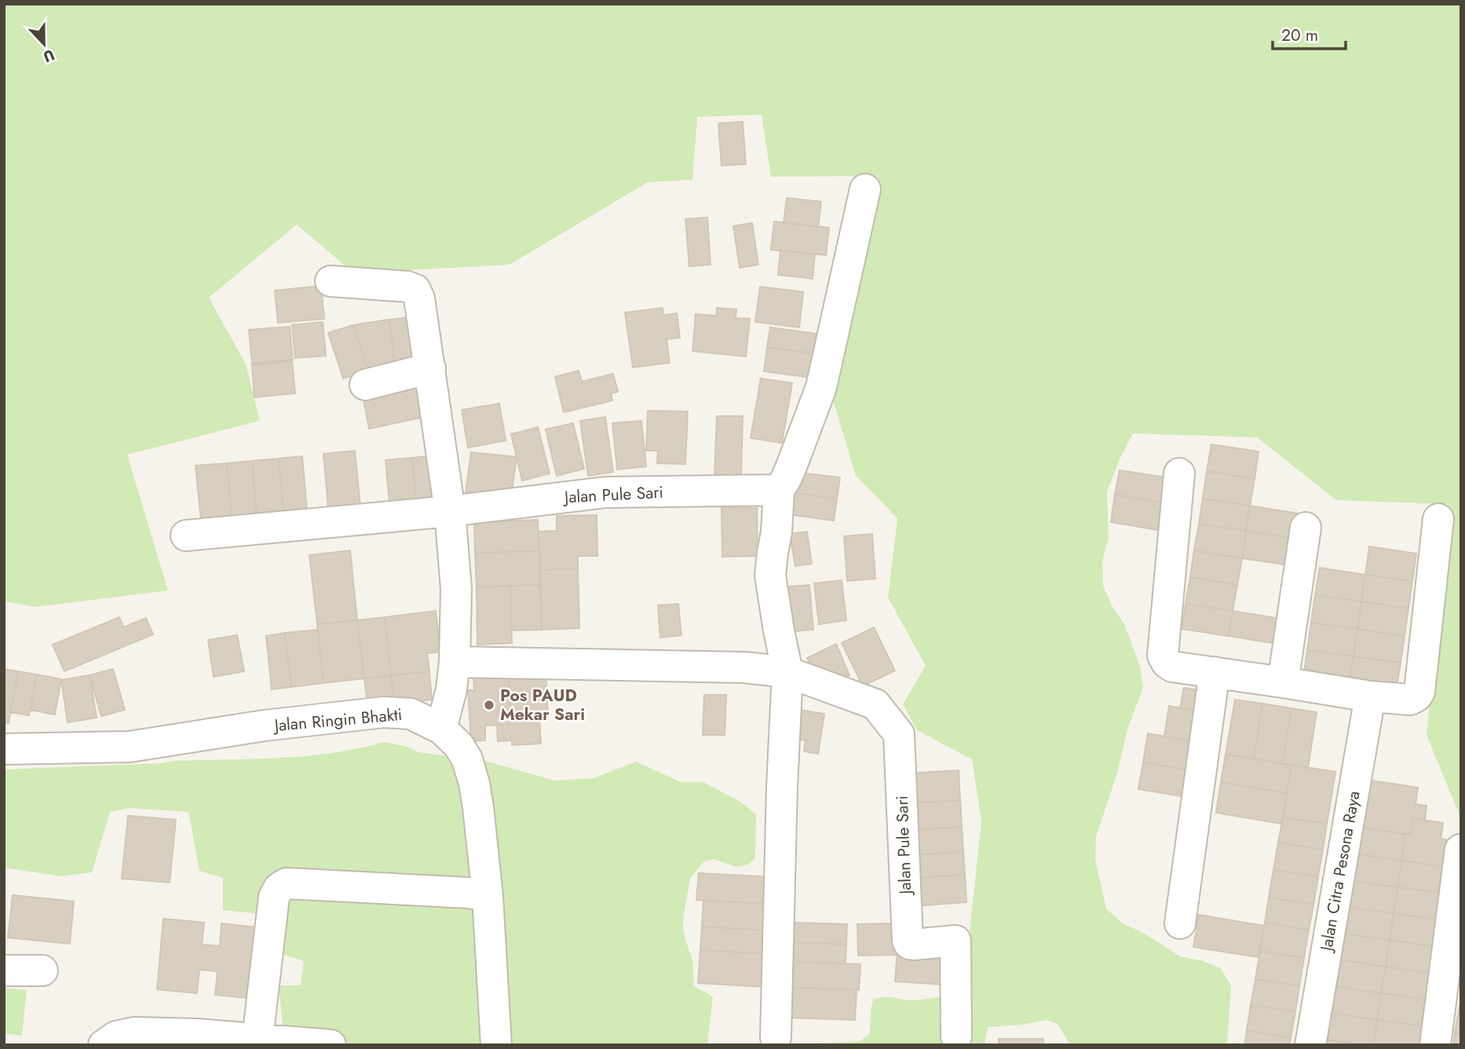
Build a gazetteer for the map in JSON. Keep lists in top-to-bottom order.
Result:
{
  "streets": {
    "street": ["Jalan Pule Sari", "Jalan Ringin Bhakti", "Jalan Citra Pesona Raya"]
  },
  "places": ["Pos PAUD Mekar Sari"],
  "scale_bar": "20 m",
  "north": "bottom"
}
